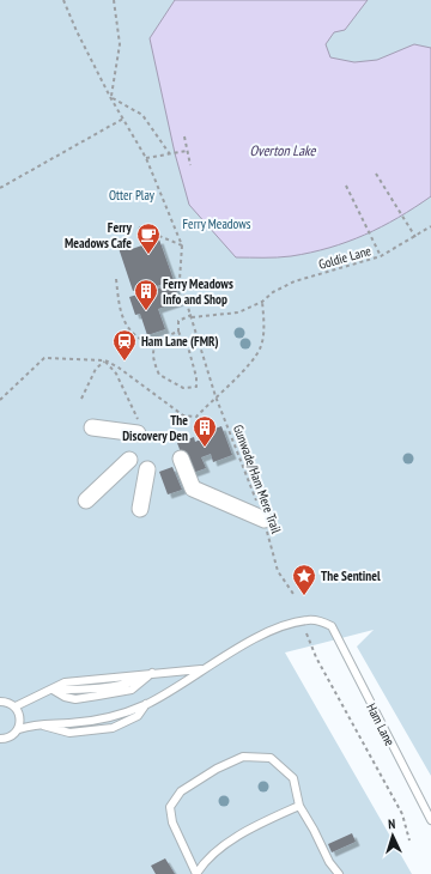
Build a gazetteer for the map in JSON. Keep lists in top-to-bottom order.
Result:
{
  "streets": {
    "lane": ["Ham Lane"],
    "path": ["Goldie Lane", "Gunwade/Ham Mere Trail"]
  },
  "crossings": [
    ["Goldie Lane", "Gunwade/Ham Mere Trail"]
  ],
  "water": ["Overton Lake"],
  "parks": ["Otter Play", "Ferry Meadows"],
  "places": {
    "cafe": ["Ferry Meadows Cafe"],
    "building": ["Ferry Meadows Info and Shop", "The Discovery Den"],
    "station": ["Ham Lane (FMR)"],
    "place": ["The Sentinel"]
  },
  "north": "top"
}
